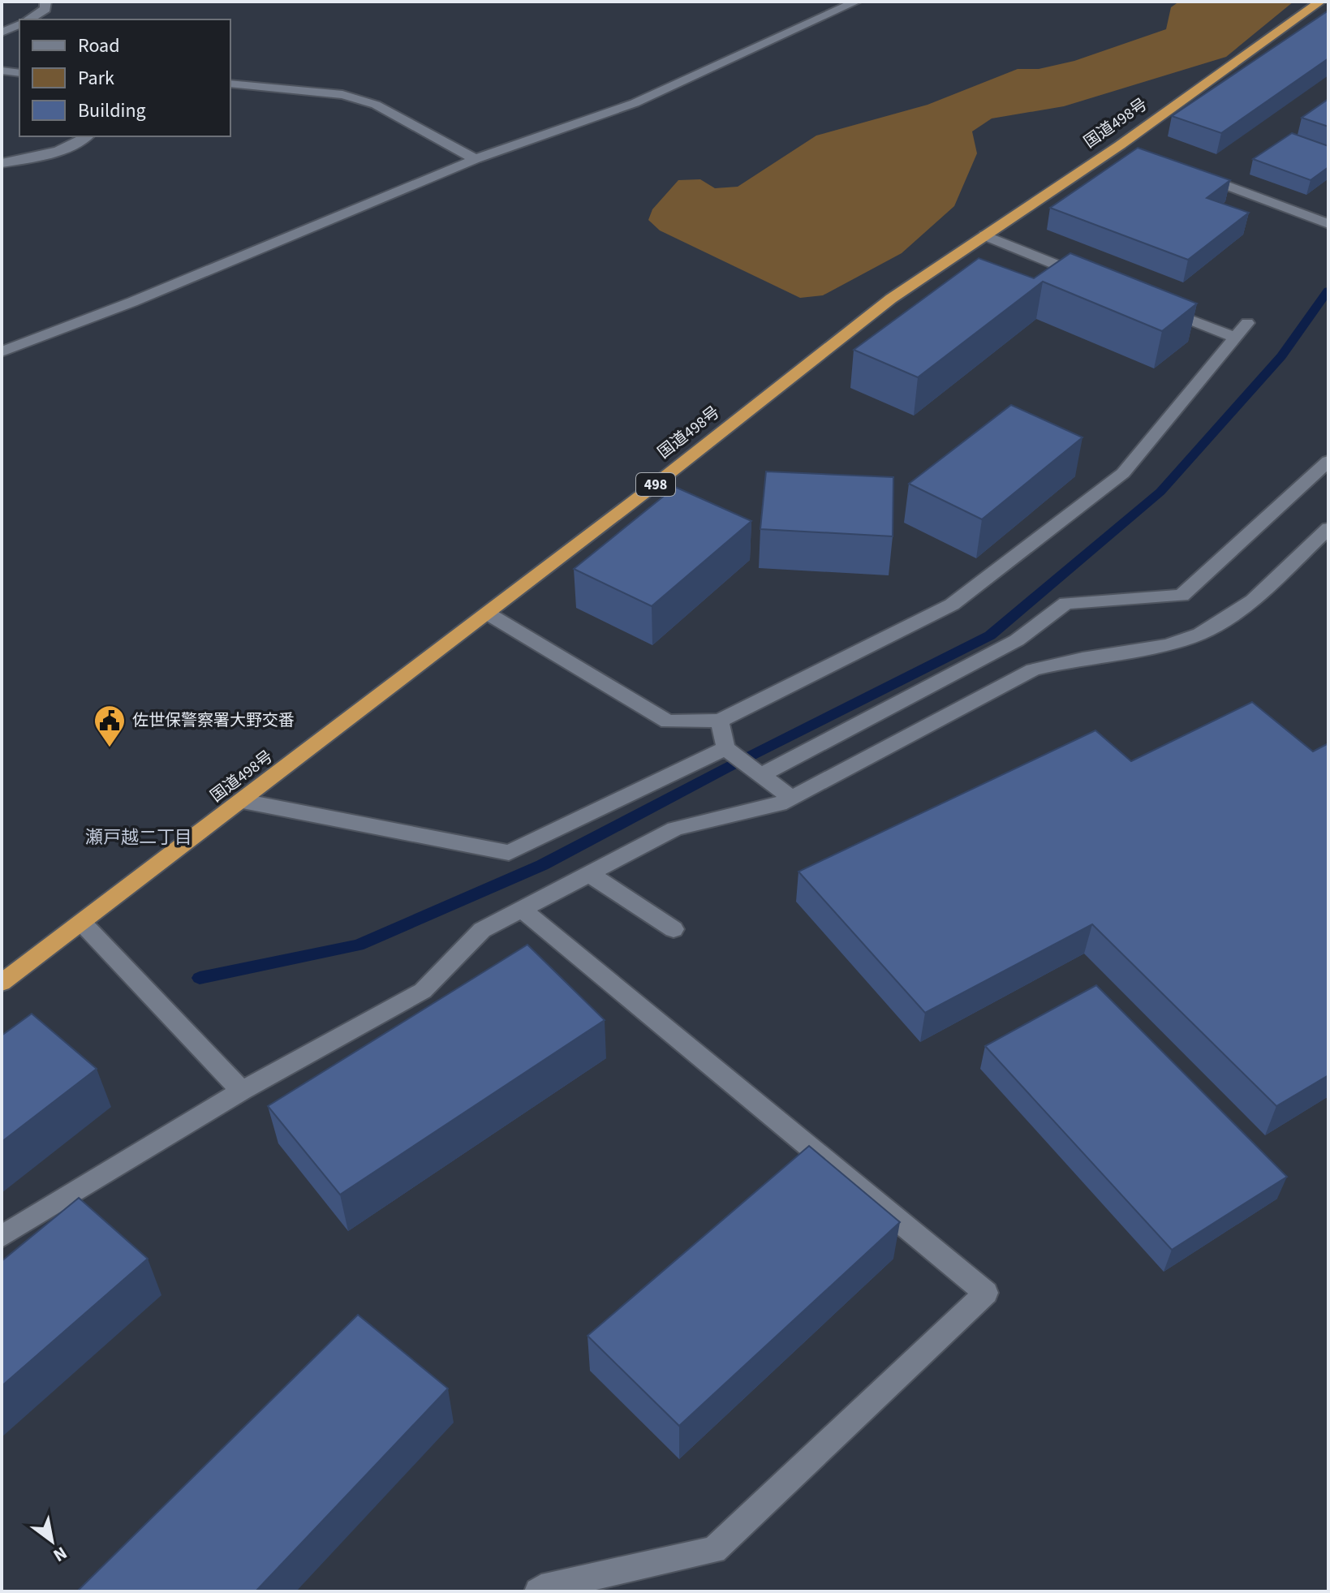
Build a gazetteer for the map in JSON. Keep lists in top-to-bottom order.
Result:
{
  "streets": {
    "highway": ["国道498号", "498"]
  },
  "districts": ["瀬戸越二丁目"],
  "places": {
    "public building": ["佐世保警察署大野交番"]
  },
  "legend": ["Road", "Park", "Building"],
  "north": "bottom right"
}
